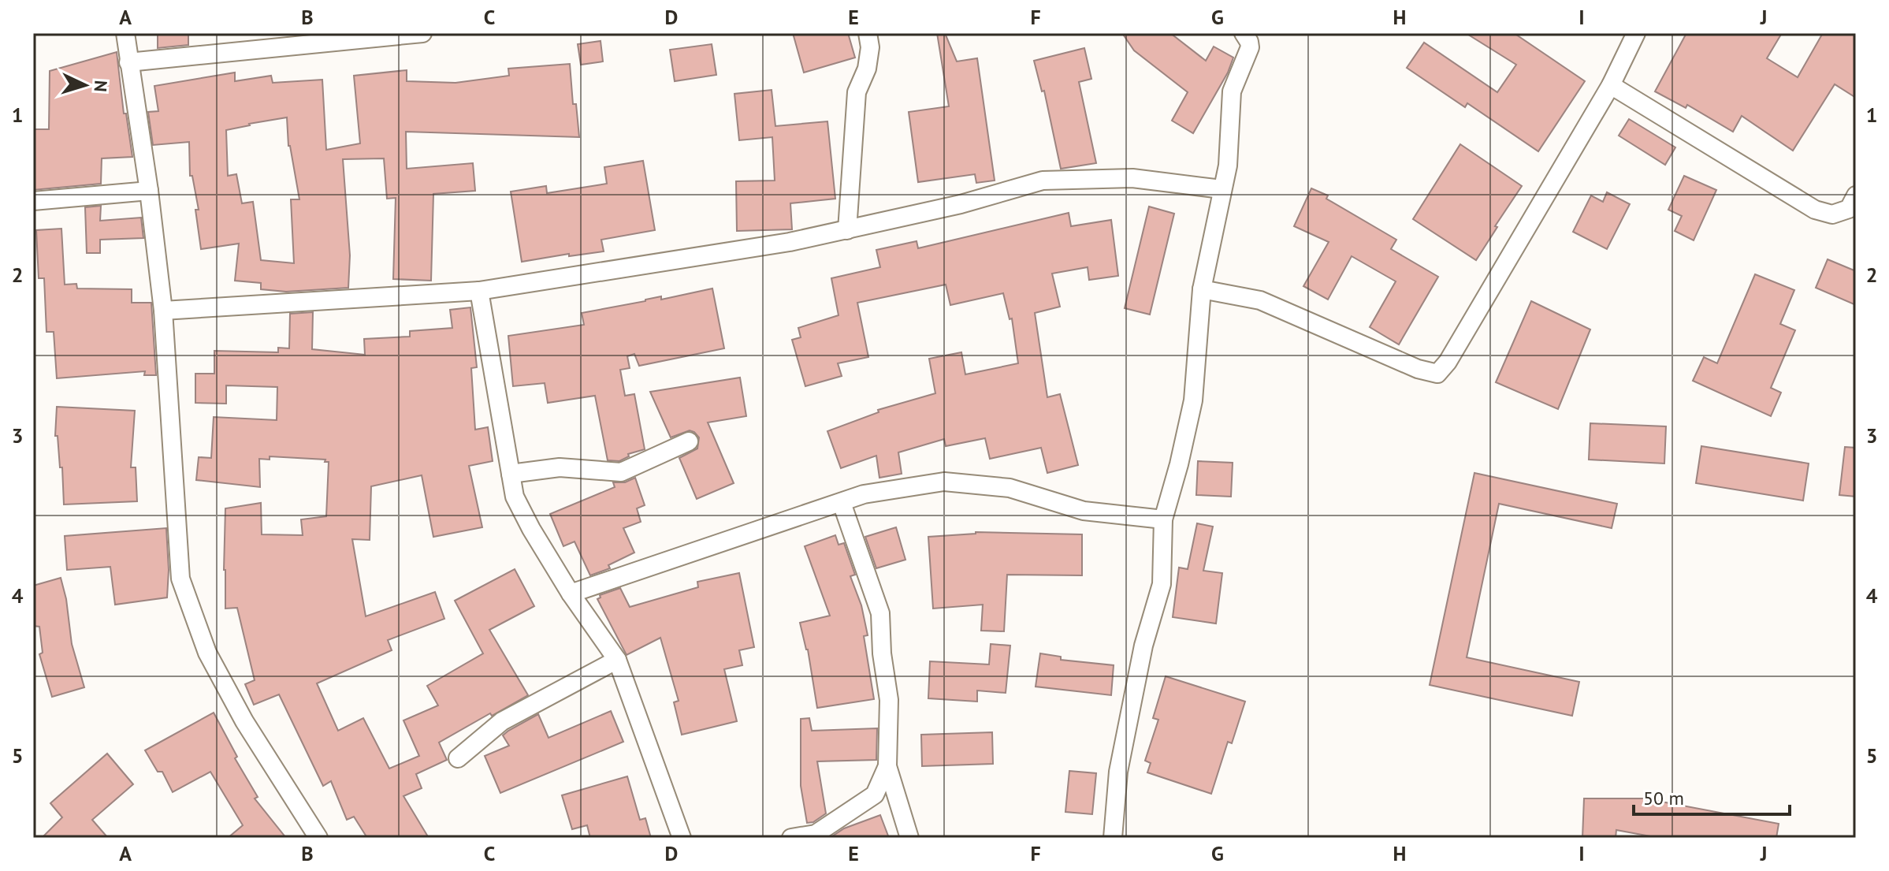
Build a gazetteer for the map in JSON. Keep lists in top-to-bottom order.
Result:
{
  "scale_bar": "50 m",
  "north": "right",
  "grid": {
    "columns": [
      "A",
      "B",
      "C",
      "D",
      "E",
      "F",
      "G",
      "H",
      "I",
      "J"
    ],
    "rows": [
      "1",
      "2",
      "3",
      "4",
      "5"
    ]
  }
}
